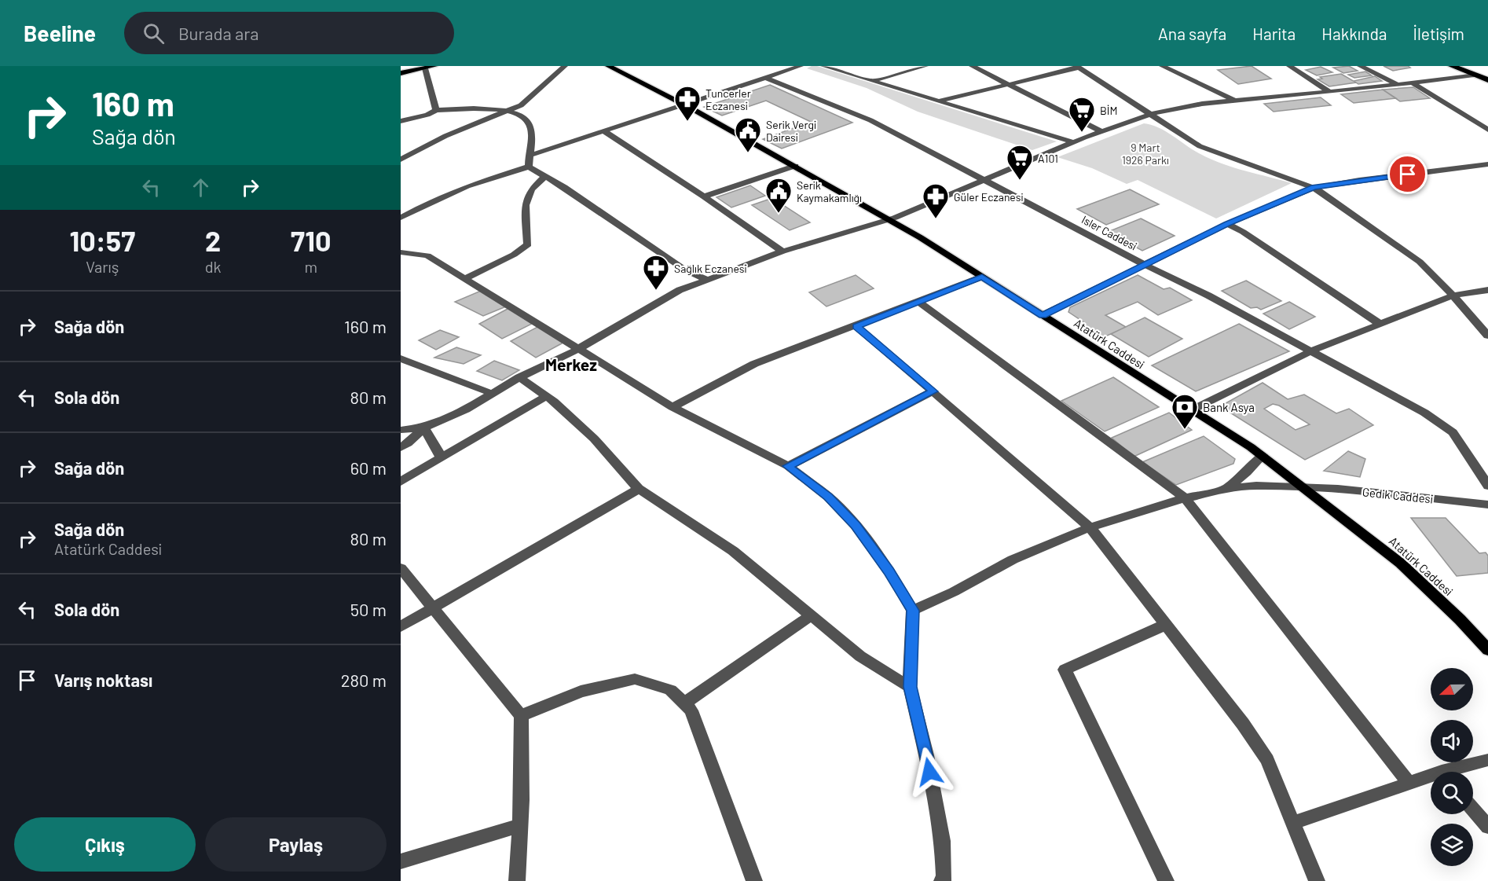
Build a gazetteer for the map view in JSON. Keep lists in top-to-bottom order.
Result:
{
  "streets": {
    "main road": ["Atatürk Caddesi"],
    "street": ["Isler Caddesi", "Gedik Caddesi"]
  },
  "crossings": [
    ["Atatürk Caddesi", "Gedik Caddesi"]
  ],
  "districts": ["Merkez"],
  "parks": ["9 Mart 1926 Parkı"],
  "places": {
    "pharmacy": ["Tuncerler Eczanesi", "Güler Eczanesi", "Sağlık Eczanesi"],
    "supermarket": ["BİM", "A101"],
    "public building": ["Serik Vergi Dairesi", "Serik Kaymakamlığı"],
    "bank": ["Bank Asya"]
  },
  "north": "left",
  "page": {
    "header": "Beeline",
    "search": "Burada ara",
    "nav": [
      "Ana sayfa",
      "Harita",
      "Hakkında",
      "İletişim"
    ],
    "turn": ["160 m", "Sağa dön"],
    "eta": [
      "10:57",
      "Varış",
      "2",
      "dk",
      "710",
      "m"
    ],
    "list": [
      {
        "name": "Sağa dön",
        "value": "160 m"
      },
      {
        "name": "Sola dön",
        "value": "80 m"
      },
      {
        "name": "Sağa dön",
        "value": "60 m"
      },
      {
        "name": "Sağa dön",
        "note": "Atatürk Caddesi",
        "value": "80 m"
      },
      {
        "name": "Sola dön",
        "value": "50 m"
      },
      {
        "name": "Varış noktası",
        "value": "280 m"
      }
    ],
    "buttons": ["Çıkış", "Paylaş"]
  }
}
